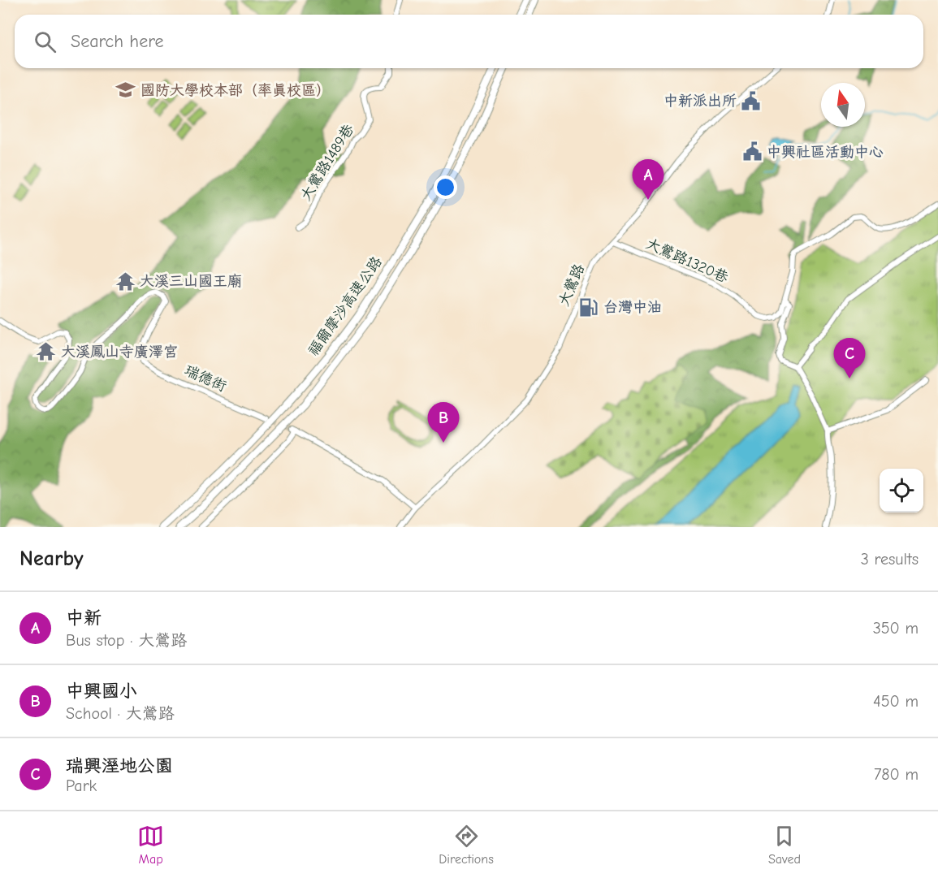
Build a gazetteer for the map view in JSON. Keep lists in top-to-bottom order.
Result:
{
  "streets": {
    "highway": ["福爾摩沙高速公路"],
    "street": [
      "大鶯路1489巷",
      "大鶯路1320巷",
      "大鶯路",
      "瑞德街"
    ]
  },
  "crossings": [
    ["大鶯路1320巷", "大鶯路"]
  ],
  "places": {
    "school or university": ["國防大學校本部（率真校區）"],
    "public building": ["中新派出所", "中興社區活動中心"],
    "temple": ["大溪三山國王廟", "大溪鳳山寺廣澤宮"],
    "fuel station": ["台灣中油"]
  },
  "north": "top",
  "page": {
    "search": "Search here",
    "pins": ["A", "C", "B"],
    "heading": ["Nearby", "3 results"],
    "list": [
      {
        "mark": "A",
        "name": "中新",
        "note": "Bus stop · 大鶯路",
        "value": "350 m"
      },
      {
        "mark": "B",
        "name": "中興國小",
        "note": "School · 大鶯路",
        "value": "450 m"
      },
      {
        "mark": "C",
        "name": "瑞興溼地公園",
        "note": "Park",
        "value": "780 m"
      }
    ],
    "nav": ["Map", "Directions", "Saved"]
  }
}
